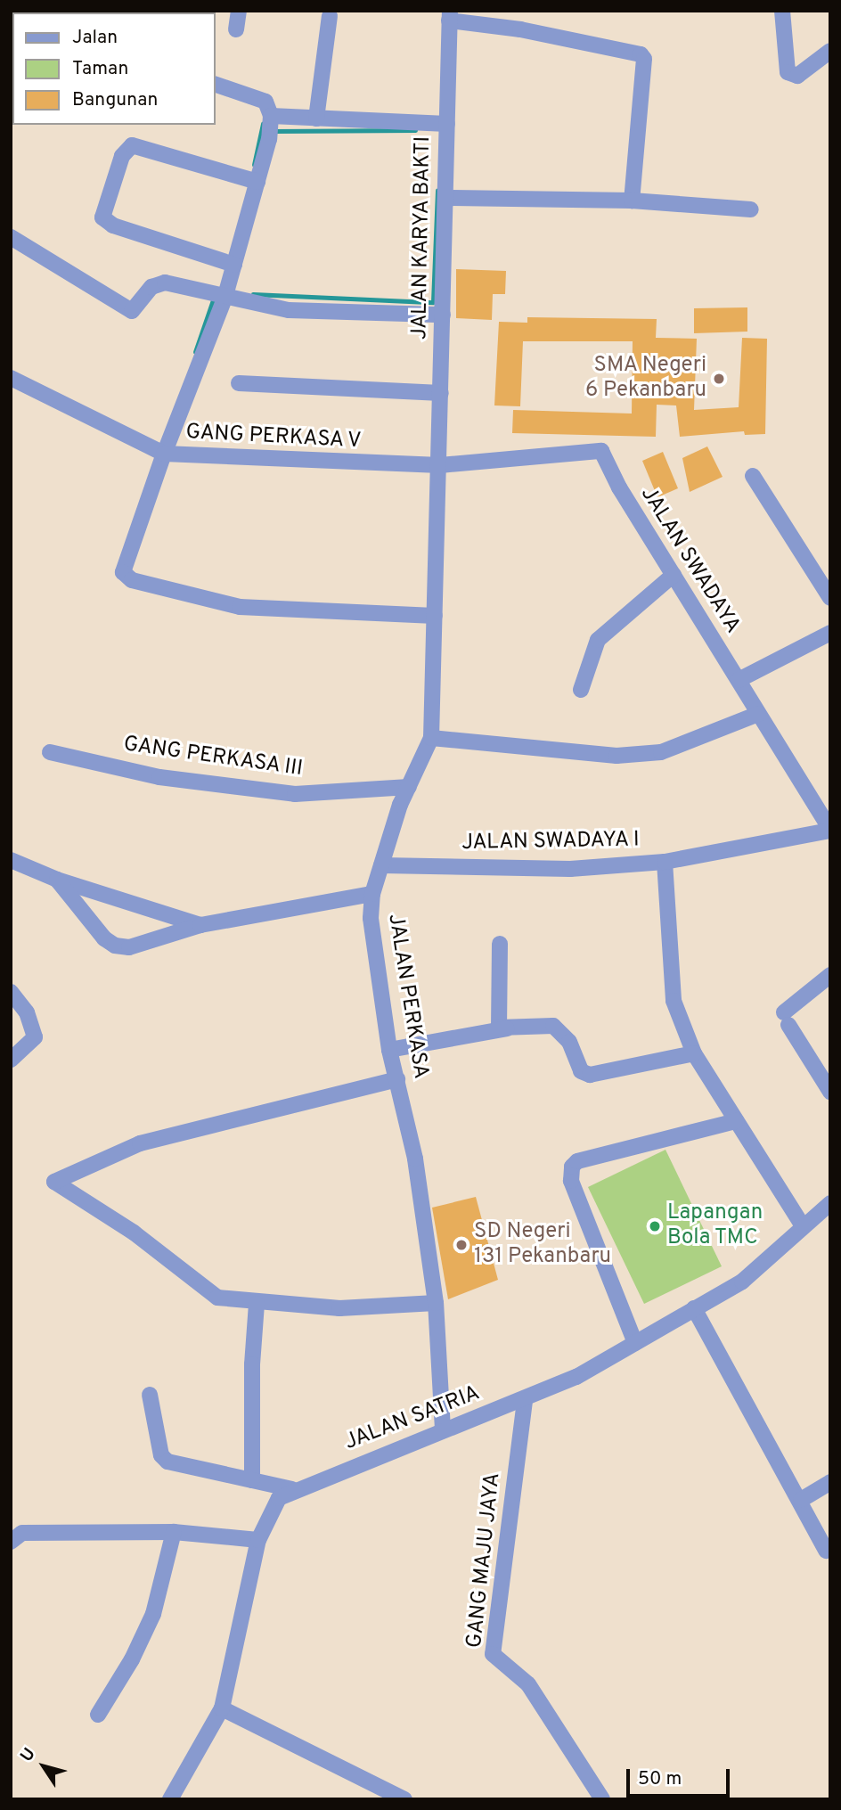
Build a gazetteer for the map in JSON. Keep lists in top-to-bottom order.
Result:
{
  "streets": {
    "street": [
      "JALAN KARYA BAKTI",
      "GANG PERKASA V",
      "JALAN SWADAYA",
      "GANG PERKASA III",
      "JALAN SWADAYA I",
      "JALAN PERKASA",
      "JALAN SATRIA",
      "GANG MAJU JAYA"
    ]
  },
  "crossings": [
    ["JALAN KARYA BAKTI", "GANG PERKASA V"],
    ["JALAN KARYA BAKTI", "JALAN SWADAYA"],
    ["JALAN KARYA BAKTI", "JALAN PERKASA"],
    ["GANG PERKASA V", "JALAN SWADAYA"],
    ["GANG PERKASA V", "JALAN PERKASA"],
    ["JALAN SWADAYA", "JALAN SWADAYA I"],
    ["JALAN SWADAYA", "JALAN PERKASA"],
    ["GANG PERKASA III", "JALAN PERKASA"],
    ["JALAN SWADAYA I", "JALAN PERKASA"],
    ["JALAN PERKASA", "JALAN SATRIA"],
    ["JALAN SATRIA", "GANG MAJU JAYA"]
  ],
  "places": ["SMA Negeri 6 Pekanbaru", "Lapangan Bola TMC", "SD Negeri 131 Pekanbaru"],
  "legend": ["Jalan", "Taman", "Bangunan"],
  "scale_bar": "50 m",
  "north": "top left"
}
